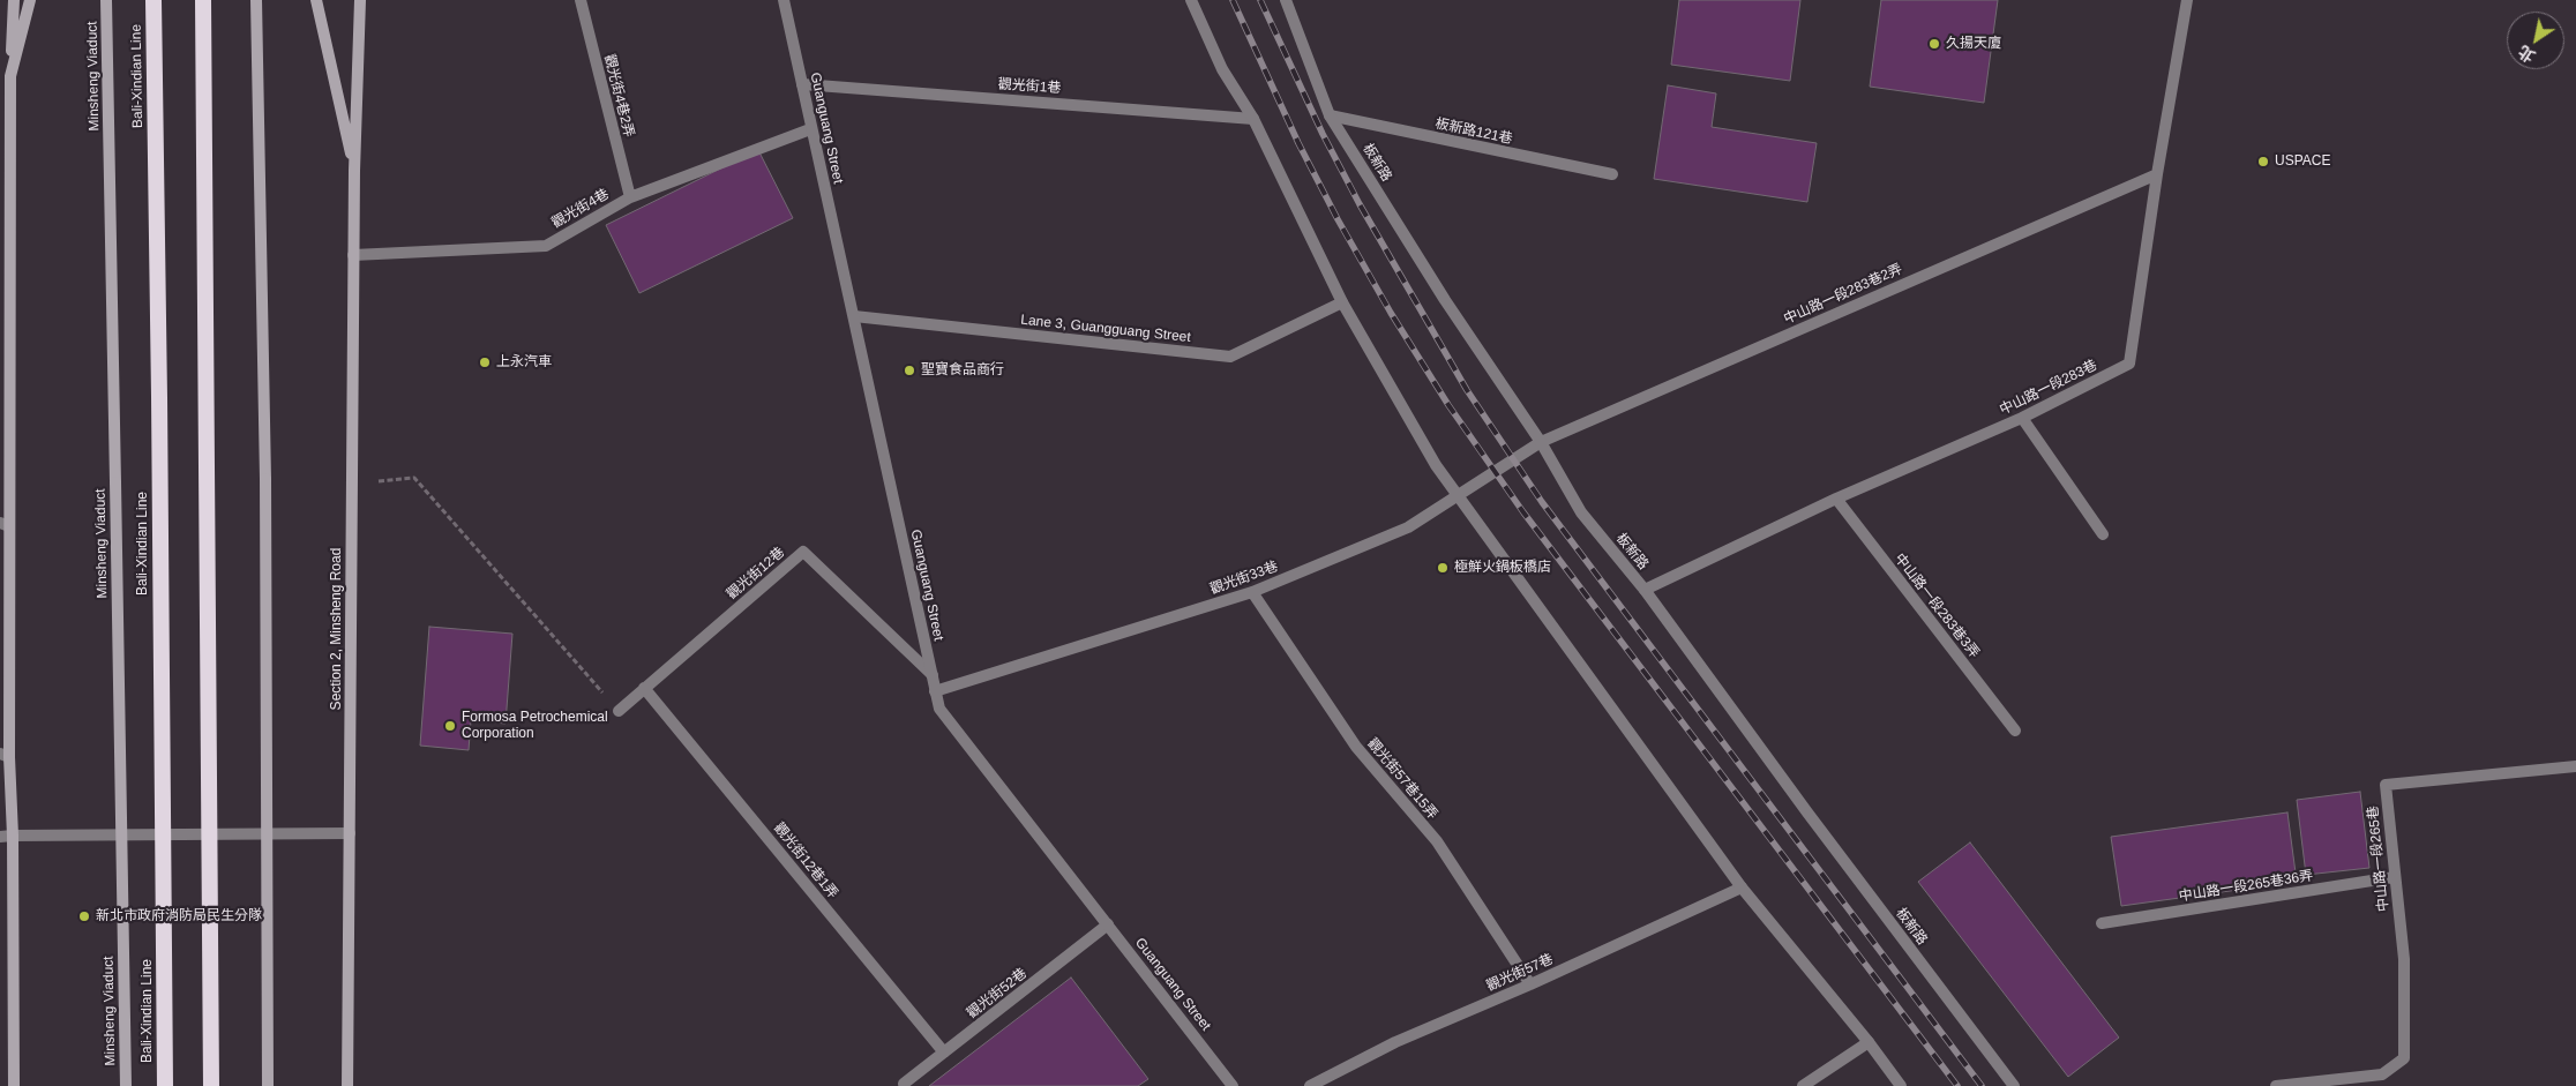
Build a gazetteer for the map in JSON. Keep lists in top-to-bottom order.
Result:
{
  "streets": {
    "highway": ["Bali-Xindian Line"],
    "main road": ["Minsheng Viaduct", "Section 2, Minsheng Road"],
    "street": [
      "觀光街1巷",
      "觀光街4巷2弄",
      "Guanguang Street",
      "板新路121巷",
      "板新路",
      "觀光街4巷",
      "中山路一段283巷2弄",
      "Lane 3, Guangguang Street",
      "中山路一段283巷",
      "觀光街12巷",
      "觀光街33巷",
      "中山路一段283巷3弄",
      "觀光街57巷15弄",
      "中山路一段265巷",
      "觀光街12巷1弄",
      "中山路一段265巷36弄",
      "觀光街57巷",
      "觀光街52巷"
    ]
  },
  "crossings": [
    ["觀光街1巷", "Guanguang Street"],
    ["觀光街4巷2弄", "觀光街4巷"],
    ["Guanguang Street", "觀光街4巷"],
    ["Guanguang Street", "Lane 3, Guangguang Street"],
    ["Guanguang Street", "觀光街12巷"],
    ["Guanguang Street", "觀光街33巷"],
    ["Guanguang Street", "觀光街52巷"],
    ["板新路121巷", "板新路"],
    ["板新路", "中山路一段283巷2弄"],
    ["板新路", "中山路一段283巷"],
    ["板新路", "觀光街33巷"],
    ["觀光街4巷", "Section 2, Minsheng Road"],
    ["中山路一段283巷2弄", "中山路一段283巷"],
    ["中山路一段283巷2弄", "觀光街33巷"],
    ["中山路一段283巷", "中山路一段283巷3弄"],
    ["觀光街12巷", "觀光街12巷1弄"],
    ["觀光街33巷", "觀光街57巷15弄"],
    ["觀光街57巷15弄", "觀光街57巷"],
    ["中山路一段265巷", "中山路一段265巷36弄"],
    ["觀光街12巷1弄", "觀光街52巷"]
  ],
  "places": [
    "久揚天廈",
    "USPACE",
    "上永汽車",
    "聖寶食品商行",
    "極鮮火鍋板橋店",
    "Formosa Petrochemical Corporation",
    "新北市政府消防局民生分隊"
  ],
  "north": "bottom left"
}
